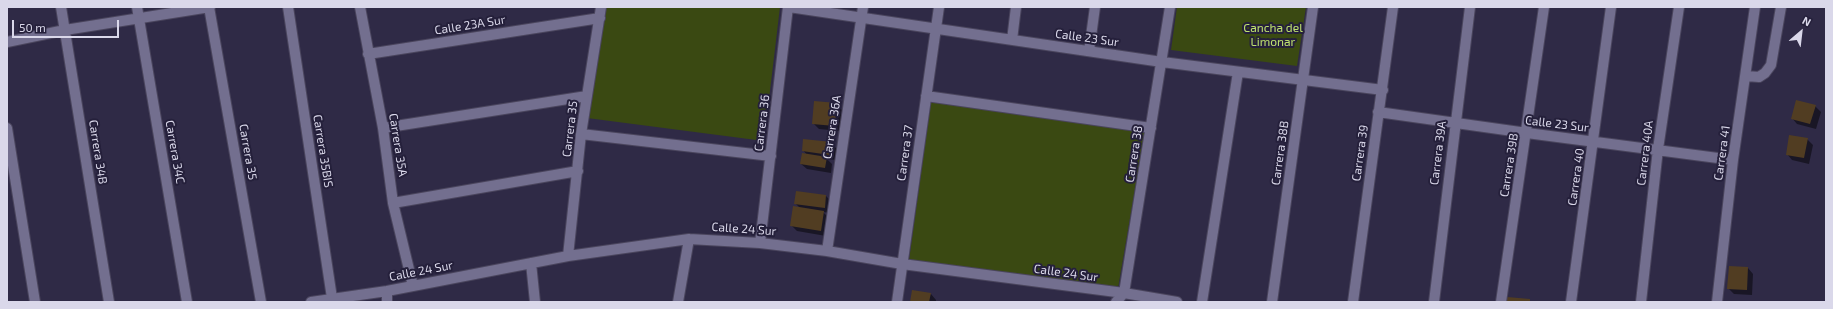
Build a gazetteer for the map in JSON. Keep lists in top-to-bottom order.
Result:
{
  "streets": {
    "street": [
      "Calle 23A Sur",
      "Calle 23 Sur",
      "Carrera 36",
      "Carrera 36A",
      "Carrera 35",
      "Carrera 35A",
      "Carrera 35BIS",
      "Carrera 34B",
      "Carrera 34C",
      "Carrera 37",
      "Carrera 38B",
      "Carrera 39",
      "Carrera 39A",
      "Carrera 40A",
      "Carrera 41",
      "Carrera 38",
      "Carrera 39B",
      "Carrera 40",
      "Calle 24 Sur"
    ]
  },
  "crossings": [
    ["Calle 23A Sur", "Carrera 35"],
    ["Calle 23A Sur", "Carrera 35A"],
    ["Calle 23 Sur", "Carrera 36"],
    ["Calle 23 Sur", "Carrera 36A"],
    ["Calle 23 Sur", "Carrera 37"],
    ["Calle 23 Sur", "Carrera 38B"],
    ["Calle 23 Sur", "Carrera 39"],
    ["Calle 23 Sur", "Carrera 39A"],
    ["Calle 23 Sur", "Carrera 40A"],
    ["Calle 23 Sur", "Carrera 41"],
    ["Calle 23 Sur", "Carrera 38"],
    ["Calle 23 Sur", "Carrera 39B"],
    ["Calle 23 Sur", "Carrera 40"],
    ["Carrera 36", "Calle 24 Sur"],
    ["Carrera 36A", "Calle 24 Sur"],
    ["Carrera 35", "Calle 24 Sur"],
    ["Carrera 35A", "Calle 24 Sur"],
    ["Carrera 35BIS", "Calle 24 Sur"],
    ["Carrera 37", "Calle 24 Sur"],
    ["Carrera 38", "Calle 24 Sur"]
  ],
  "parks": ["Cancha del Limonar"],
  "scale_bar": "50 m",
  "north": "top right"
}
